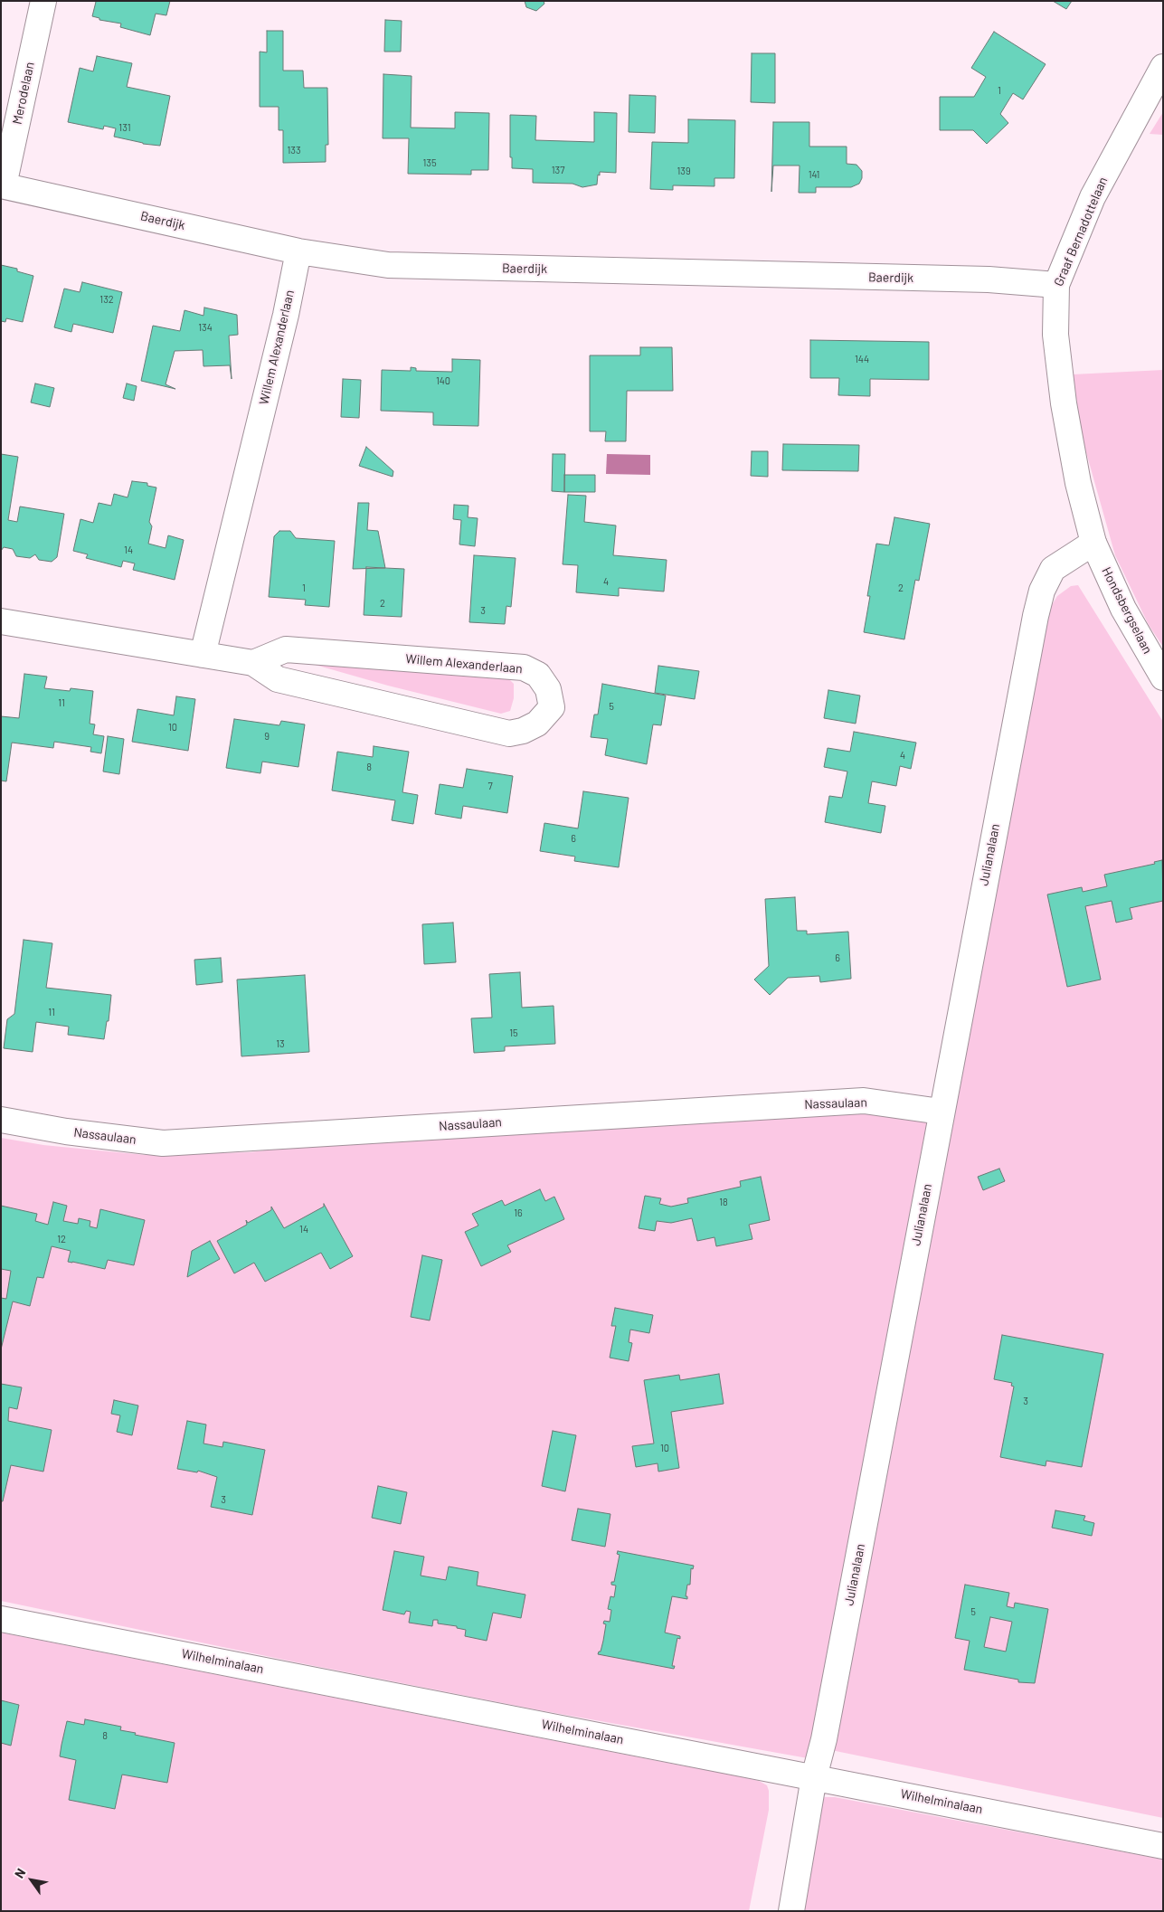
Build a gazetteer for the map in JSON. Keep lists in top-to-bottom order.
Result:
{
  "streets": {
    "street": [
      "Merodelaan",
      "Baerdijk",
      "Graaf Bernadottelaan",
      "Willem Alexanderlaan",
      "Hondsbergselaan",
      "Julianalaan",
      "Nassaulaan",
      "Wilhelminalaan"
    ]
  },
  "crossings": [
    ["Merodelaan", "Baerdijk"],
    ["Baerdijk", "Graaf Bernadottelaan"],
    ["Baerdijk", "Willem Alexanderlaan"],
    ["Graaf Bernadottelaan", "Hondsbergselaan"],
    ["Graaf Bernadottelaan", "Julianalaan"],
    ["Hondsbergselaan", "Julianalaan"],
    ["Julianalaan", "Nassaulaan"],
    ["Julianalaan", "Wilhelminalaan"]
  ],
  "house_numbers": [
    "1",
    "131",
    "133",
    "135",
    "137",
    "139",
    "141",
    "132",
    "134",
    "144",
    "140",
    "14",
    "4",
    "1",
    "2",
    "2",
    "3",
    "11",
    "5",
    "10",
    "9",
    "4",
    "8",
    "7",
    "6",
    "6",
    "11",
    "15",
    "13",
    "18",
    "16",
    "14",
    "12",
    "3",
    "10",
    "3",
    "5",
    "8"
  ],
  "north": "top left"
}
